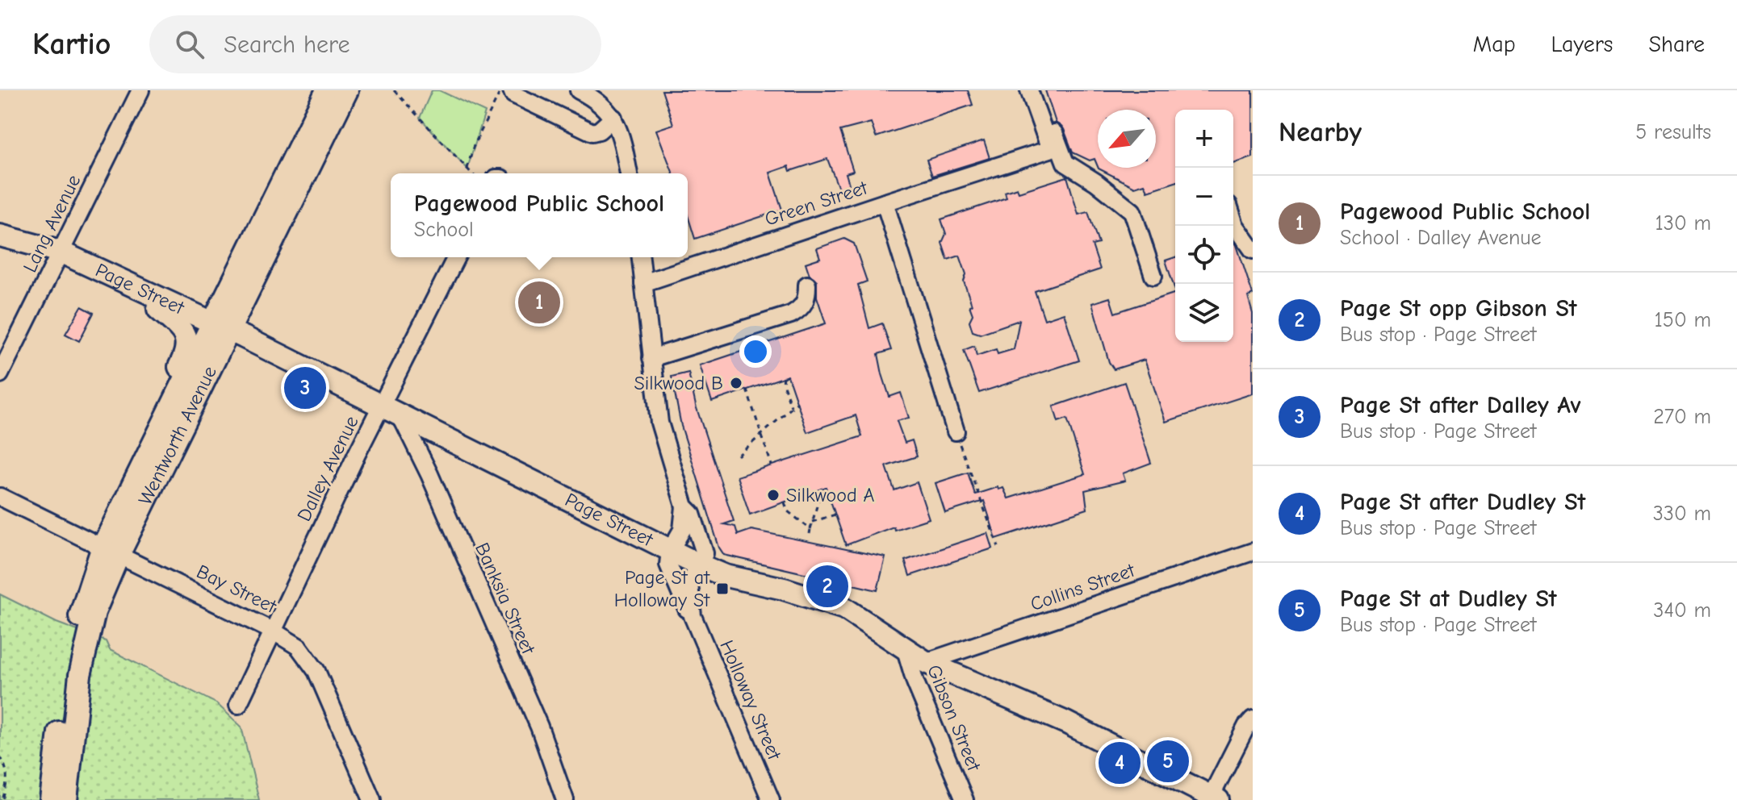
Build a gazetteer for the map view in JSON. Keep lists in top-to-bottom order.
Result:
{
  "streets": {
    "main road": ["Page Street", "Wentworth Avenue"],
    "street": [
      "Green Street",
      "Lang Avenue",
      "Dalley Avenue",
      "Collins Street",
      "Bay Street",
      "Banksia Street",
      "Holloway Street",
      "Gibson Street"
    ]
  },
  "crossings": [
    ["Green Street", "Holloway Street"],
    ["Lang Avenue", "Page Street"],
    ["Page Street", "Wentworth Avenue"],
    ["Page Street", "Dalley Avenue"],
    ["Page Street", "Collins Street"],
    ["Page Street", "Banksia Street"],
    ["Page Street", "Holloway Street"],
    ["Page Street", "Gibson Street"],
    ["Wentworth Avenue", "Bay Street"],
    ["Dalley Avenue", "Bay Street"]
  ],
  "places": {
    "other": ["Silkwood B", "Silkwood A"],
    "transit": ["Page St at Holloway St"]
  },
  "north": "bottom left",
  "page": {
    "header": "Kartio",
    "search": "Search here",
    "nav": ["Map", "Layers", "Share"],
    "heading": ["Nearby", "5 results"],
    "map_buttons": ["+", "−"],
    "popup": ["Pagewood Public School", "School"],
    "list": [
      {
        "mark": "1",
        "name": "Pagewood Public School",
        "note": "School · Dalley Avenue",
        "value": "130 m"
      },
      {
        "mark": "2",
        "name": "Page St opp Gibson St",
        "note": "Bus stop · Page Street",
        "value": "150 m"
      },
      {
        "mark": "3",
        "name": "Page St after Dalley Av",
        "note": "Bus stop · Page Street",
        "value": "270 m"
      },
      {
        "mark": "4",
        "name": "Page St after Dudley St",
        "note": "Bus stop · Page Street",
        "value": "330 m"
      },
      {
        "mark": "5",
        "name": "Page St at Dudley St",
        "note": "Bus stop · Page Street",
        "value": "340 m"
      }
    ],
    "pins": [
      "1",
      "3",
      "2",
      "5",
      "4"
    ]
  }
}
